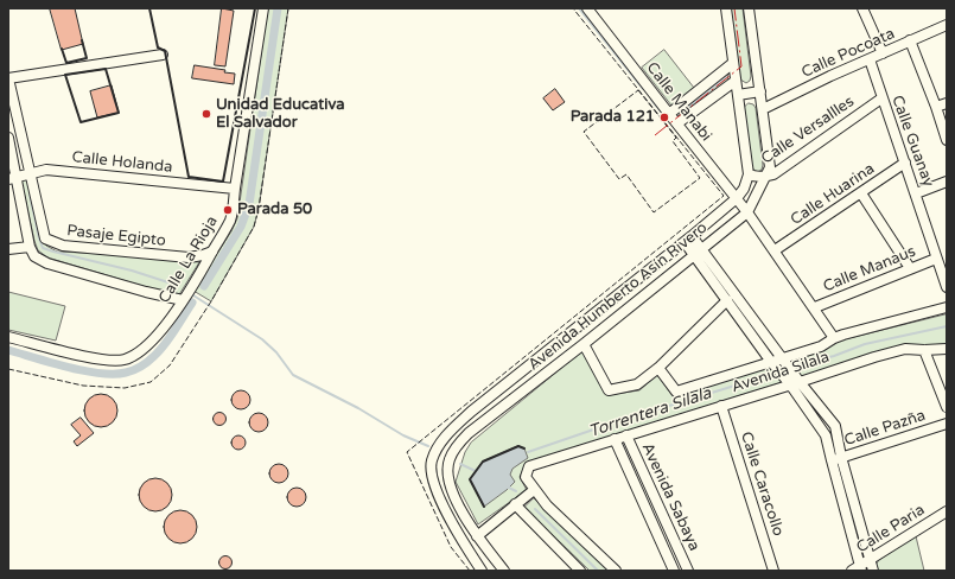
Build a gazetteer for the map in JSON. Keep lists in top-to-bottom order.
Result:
{
  "streets": {
    "street": [
      "Calle Pocoata",
      "Calle Manabi",
      "Calle Versallles",
      "Calle Guanay",
      "Calle Holanda",
      "Calle Huarina",
      "Pasaje Egipto",
      "Calle La Rioja",
      "Calle Manaus",
      "Avenida Humberto Asín Rivero",
      "Avenida Silala",
      "Calle Pazña",
      "Calle Caracollo",
      "Avenida Sabaya",
      "Calle Paria"
    ]
  },
  "crossings": [
    ["Calle Pocoata", "Calle Guanay"],
    ["Calle Pocoata", "Avenida Humberto Asín Rivero"],
    ["Calle Manabi", "Calle Huarina"],
    ["Calle Manabi", "Calle Manaus"],
    ["Calle Manabi", "Avenida Humberto Asín Rivero"],
    ["Calle Manabi", "Avenida Silala"],
    ["Calle Versallles", "Calle Guanay"],
    ["Calle Versallles", "Avenida Humberto Asín Rivero"],
    ["Calle Guanay", "Calle Huarina"],
    ["Calle Guanay", "Calle Manaus"],
    ["Calle Holanda", "Pasaje Egipto"],
    ["Calle Holanda", "Calle La Rioja"],
    ["Pasaje Egipto", "Calle La Rioja"],
    ["Avenida Silala", "Calle Caracollo"],
    ["Avenida Silala", "Avenida Sabaya"]
  ],
  "water": ["Torrentera Silala"],
  "places": ["Unidad Educativa El Salvador", "Parada 121", "Parada 50"]
}
